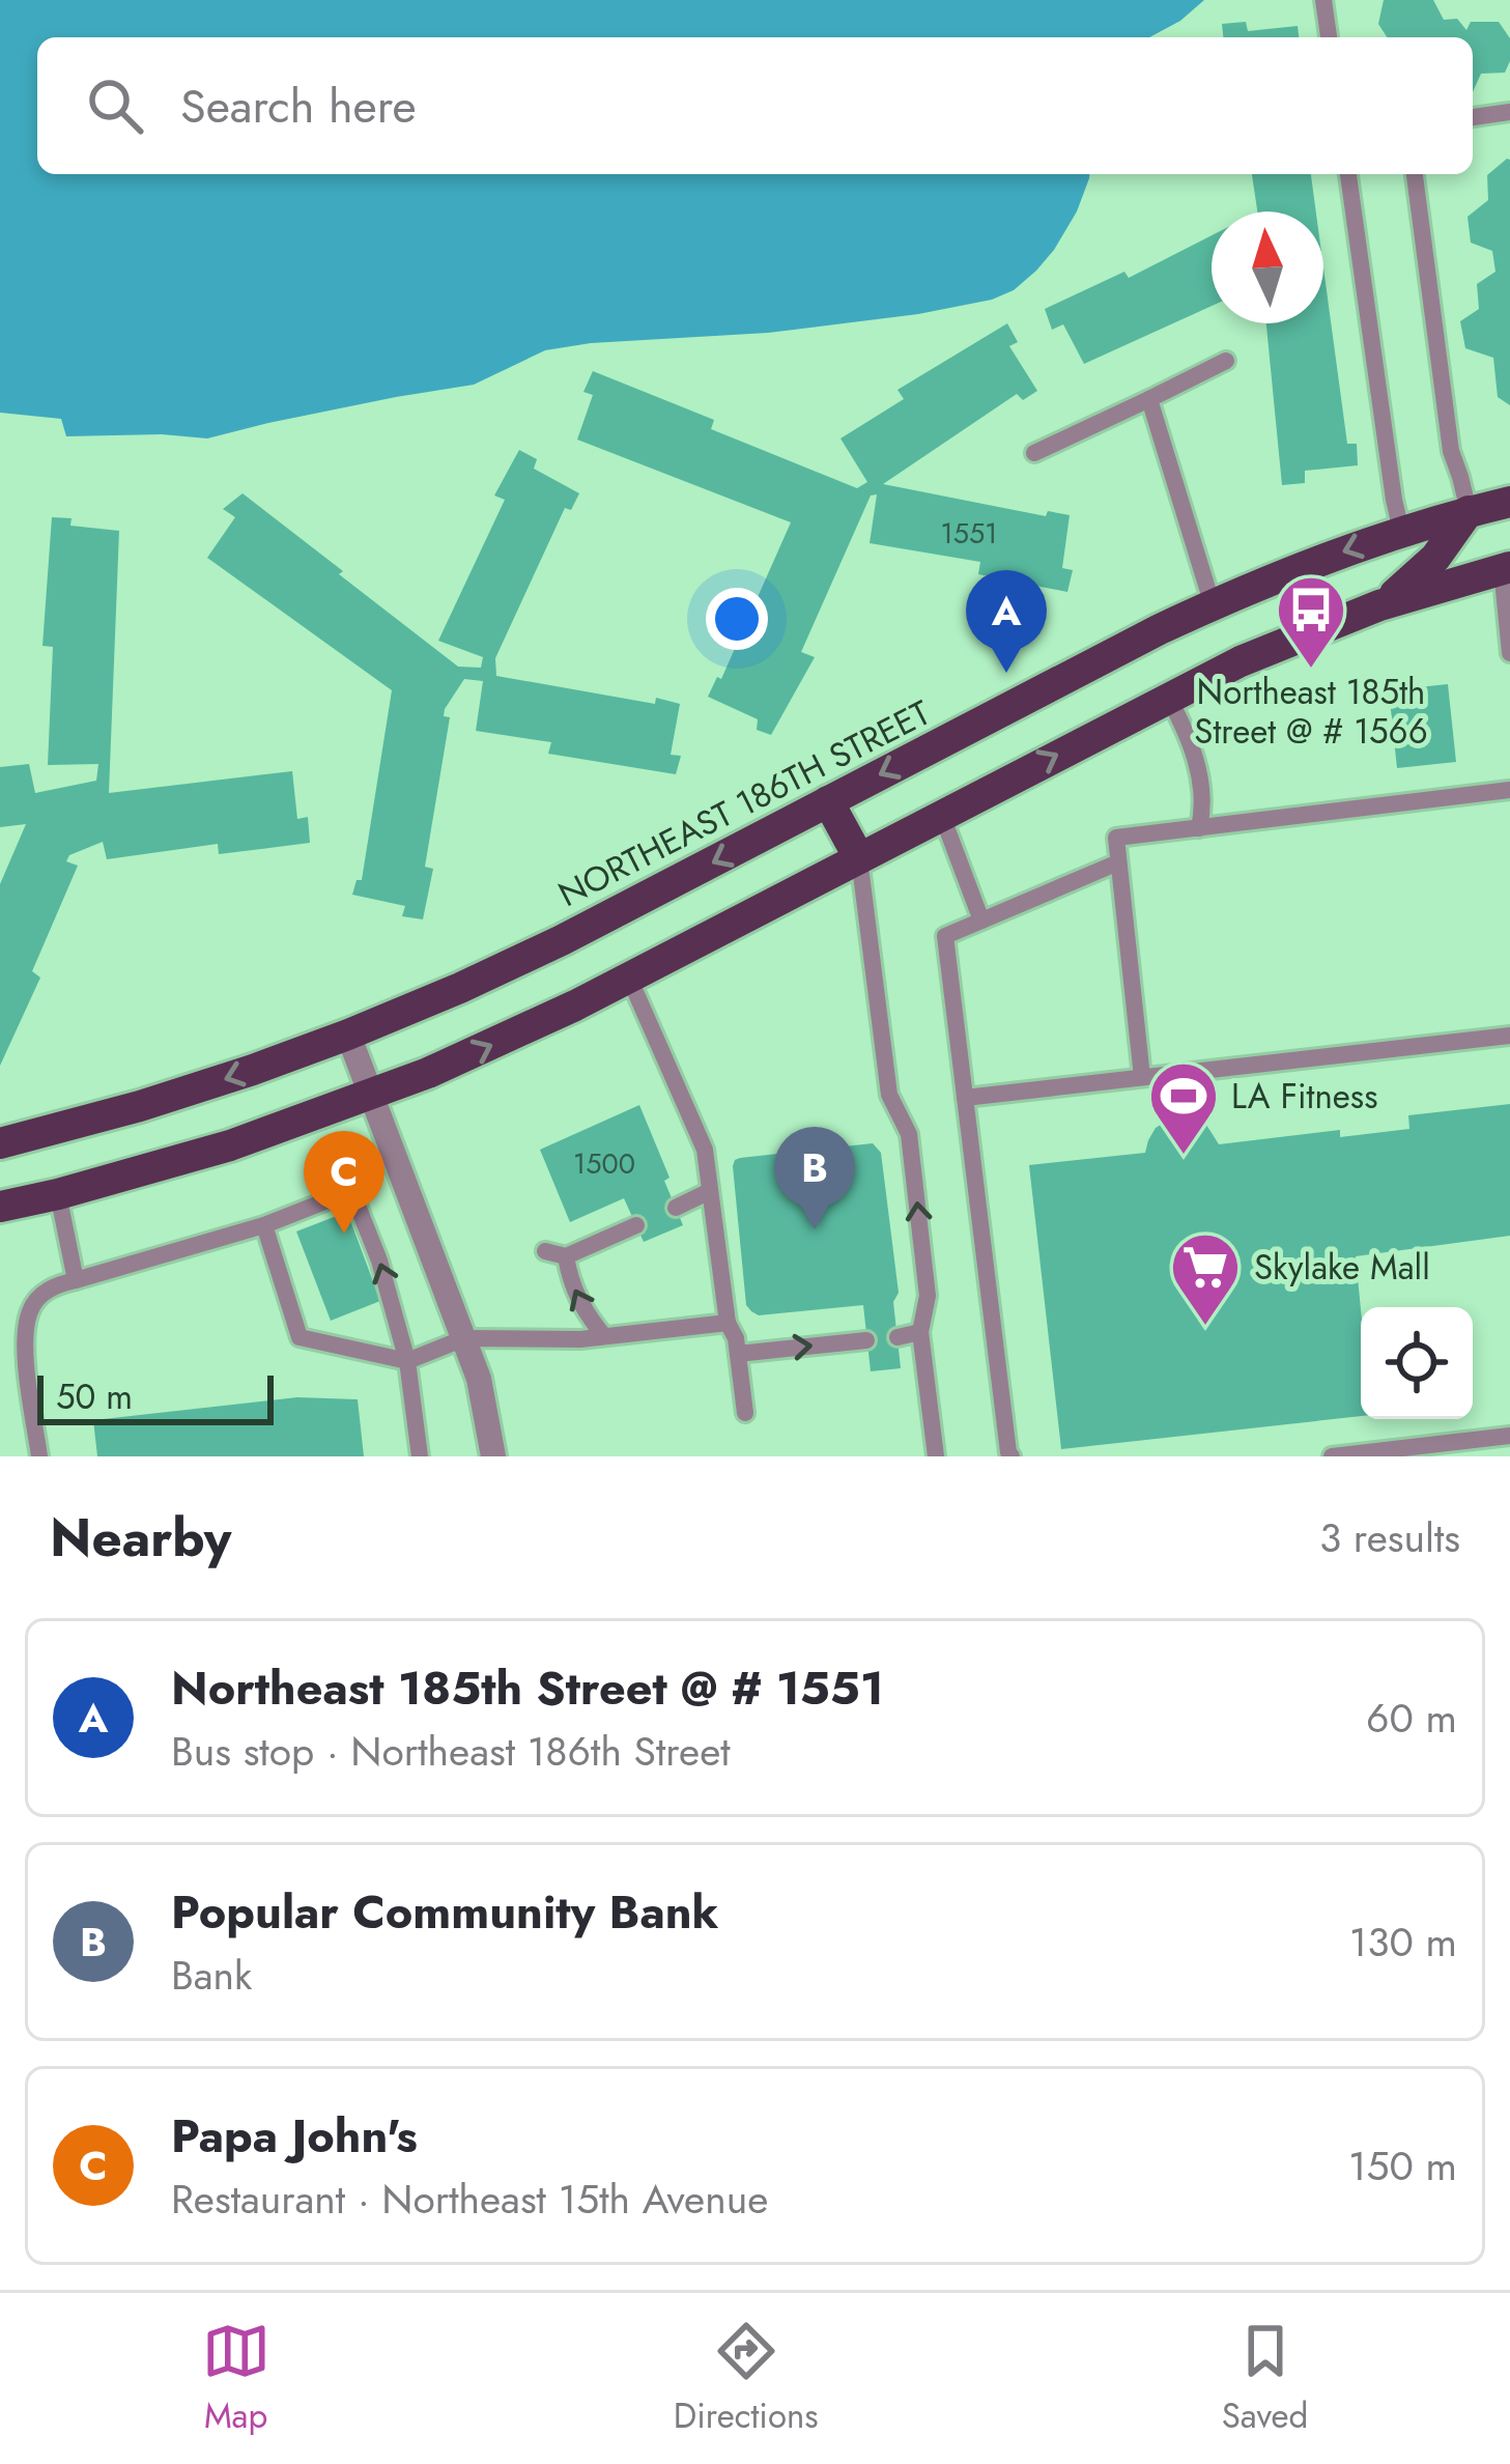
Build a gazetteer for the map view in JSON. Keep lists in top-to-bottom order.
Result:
{
  "streets": {
    "main road": ["NORTHEAST 186TH STREET"]
  },
  "places": {
    "bus stop": ["Northeast 185th Street @ # 1566"],
    "sports": ["LA Fitness"],
    "supermarket": ["Skylake Mall"]
  },
  "house_numbers": ["1551", "1500"],
  "scale_bar": "50 m",
  "north": "top",
  "page": {
    "search": "Search here",
    "pins": ["A", "B", "C"],
    "scale": "50 m",
    "heading": ["Nearby", "3 results"],
    "list": [
      {
        "mark": "A",
        "name": "Northeast 185th Street @ # 1551",
        "note": "Bus stop · Northeast 186th Street",
        "value": "60 m"
      },
      {
        "mark": "B",
        "name": "Popular Community Bank",
        "note": "Bank",
        "value": "130 m"
      },
      {
        "mark": "C",
        "name": "Papa John's",
        "note": "Restaurant · Northeast 15th Avenue",
        "value": "150 m"
      }
    ],
    "nav": ["Map", "Directions", "Saved"]
  }
}
